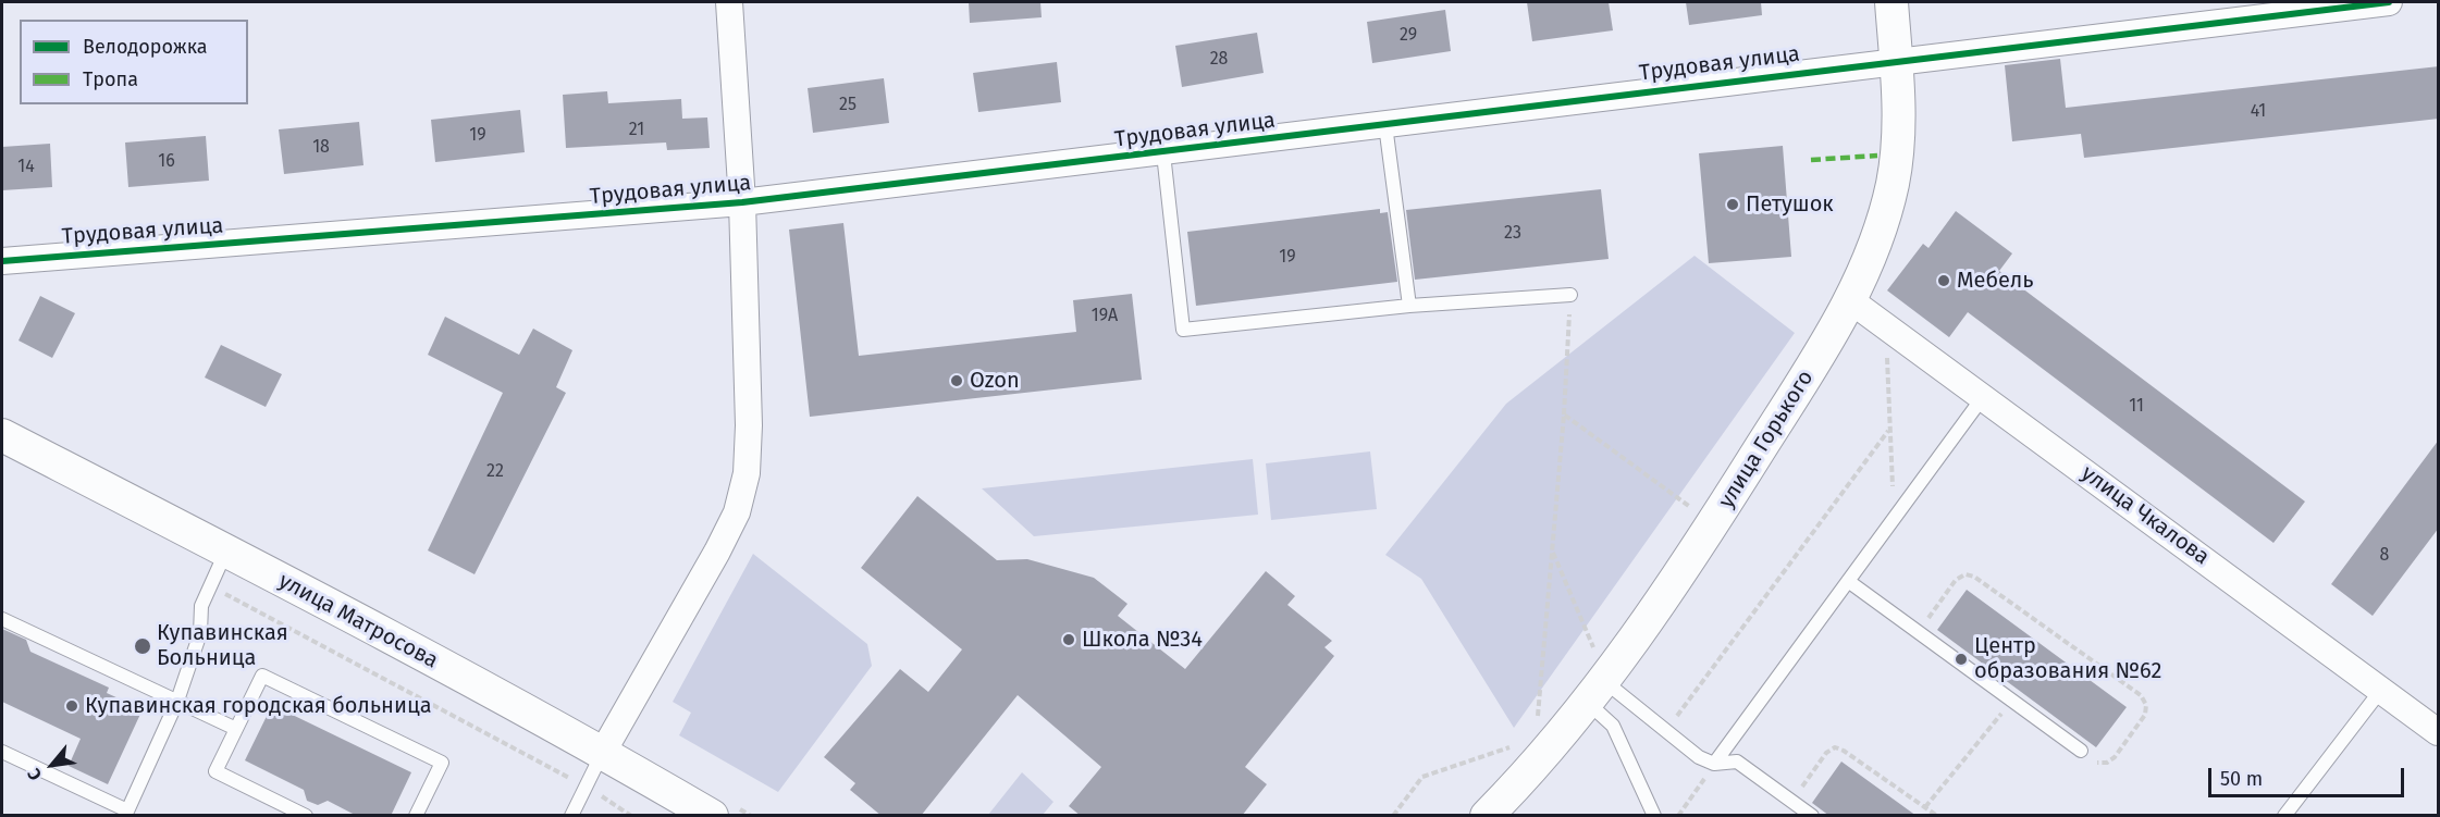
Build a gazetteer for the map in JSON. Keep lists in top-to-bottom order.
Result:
{
  "streets": {
    "street": [
      "Трудовая улица",
      "улица Горького",
      "улица Чкалова",
      "улица Матросова"
    ]
  },
  "crossings": [
    ["Трудовая улица", "улица Горького"],
    ["улица Горького", "улица Чкалова"]
  ],
  "places": [
    "Петушок",
    "Мебель",
    "Ozon",
    "Школа №34",
    "Купавинская Больница",
    "Центр образования №62",
    "Купавинская городская больница"
  ],
  "house_numbers": [
    "29",
    "28",
    "25",
    "41",
    "21",
    "19",
    "18",
    "16",
    "14",
    "23",
    "19",
    "19А",
    "11",
    "22",
    "8"
  ],
  "legend": ["Велодорожка", "Тропа"],
  "scale_bar": "50 m",
  "north": "bottom left"
}
